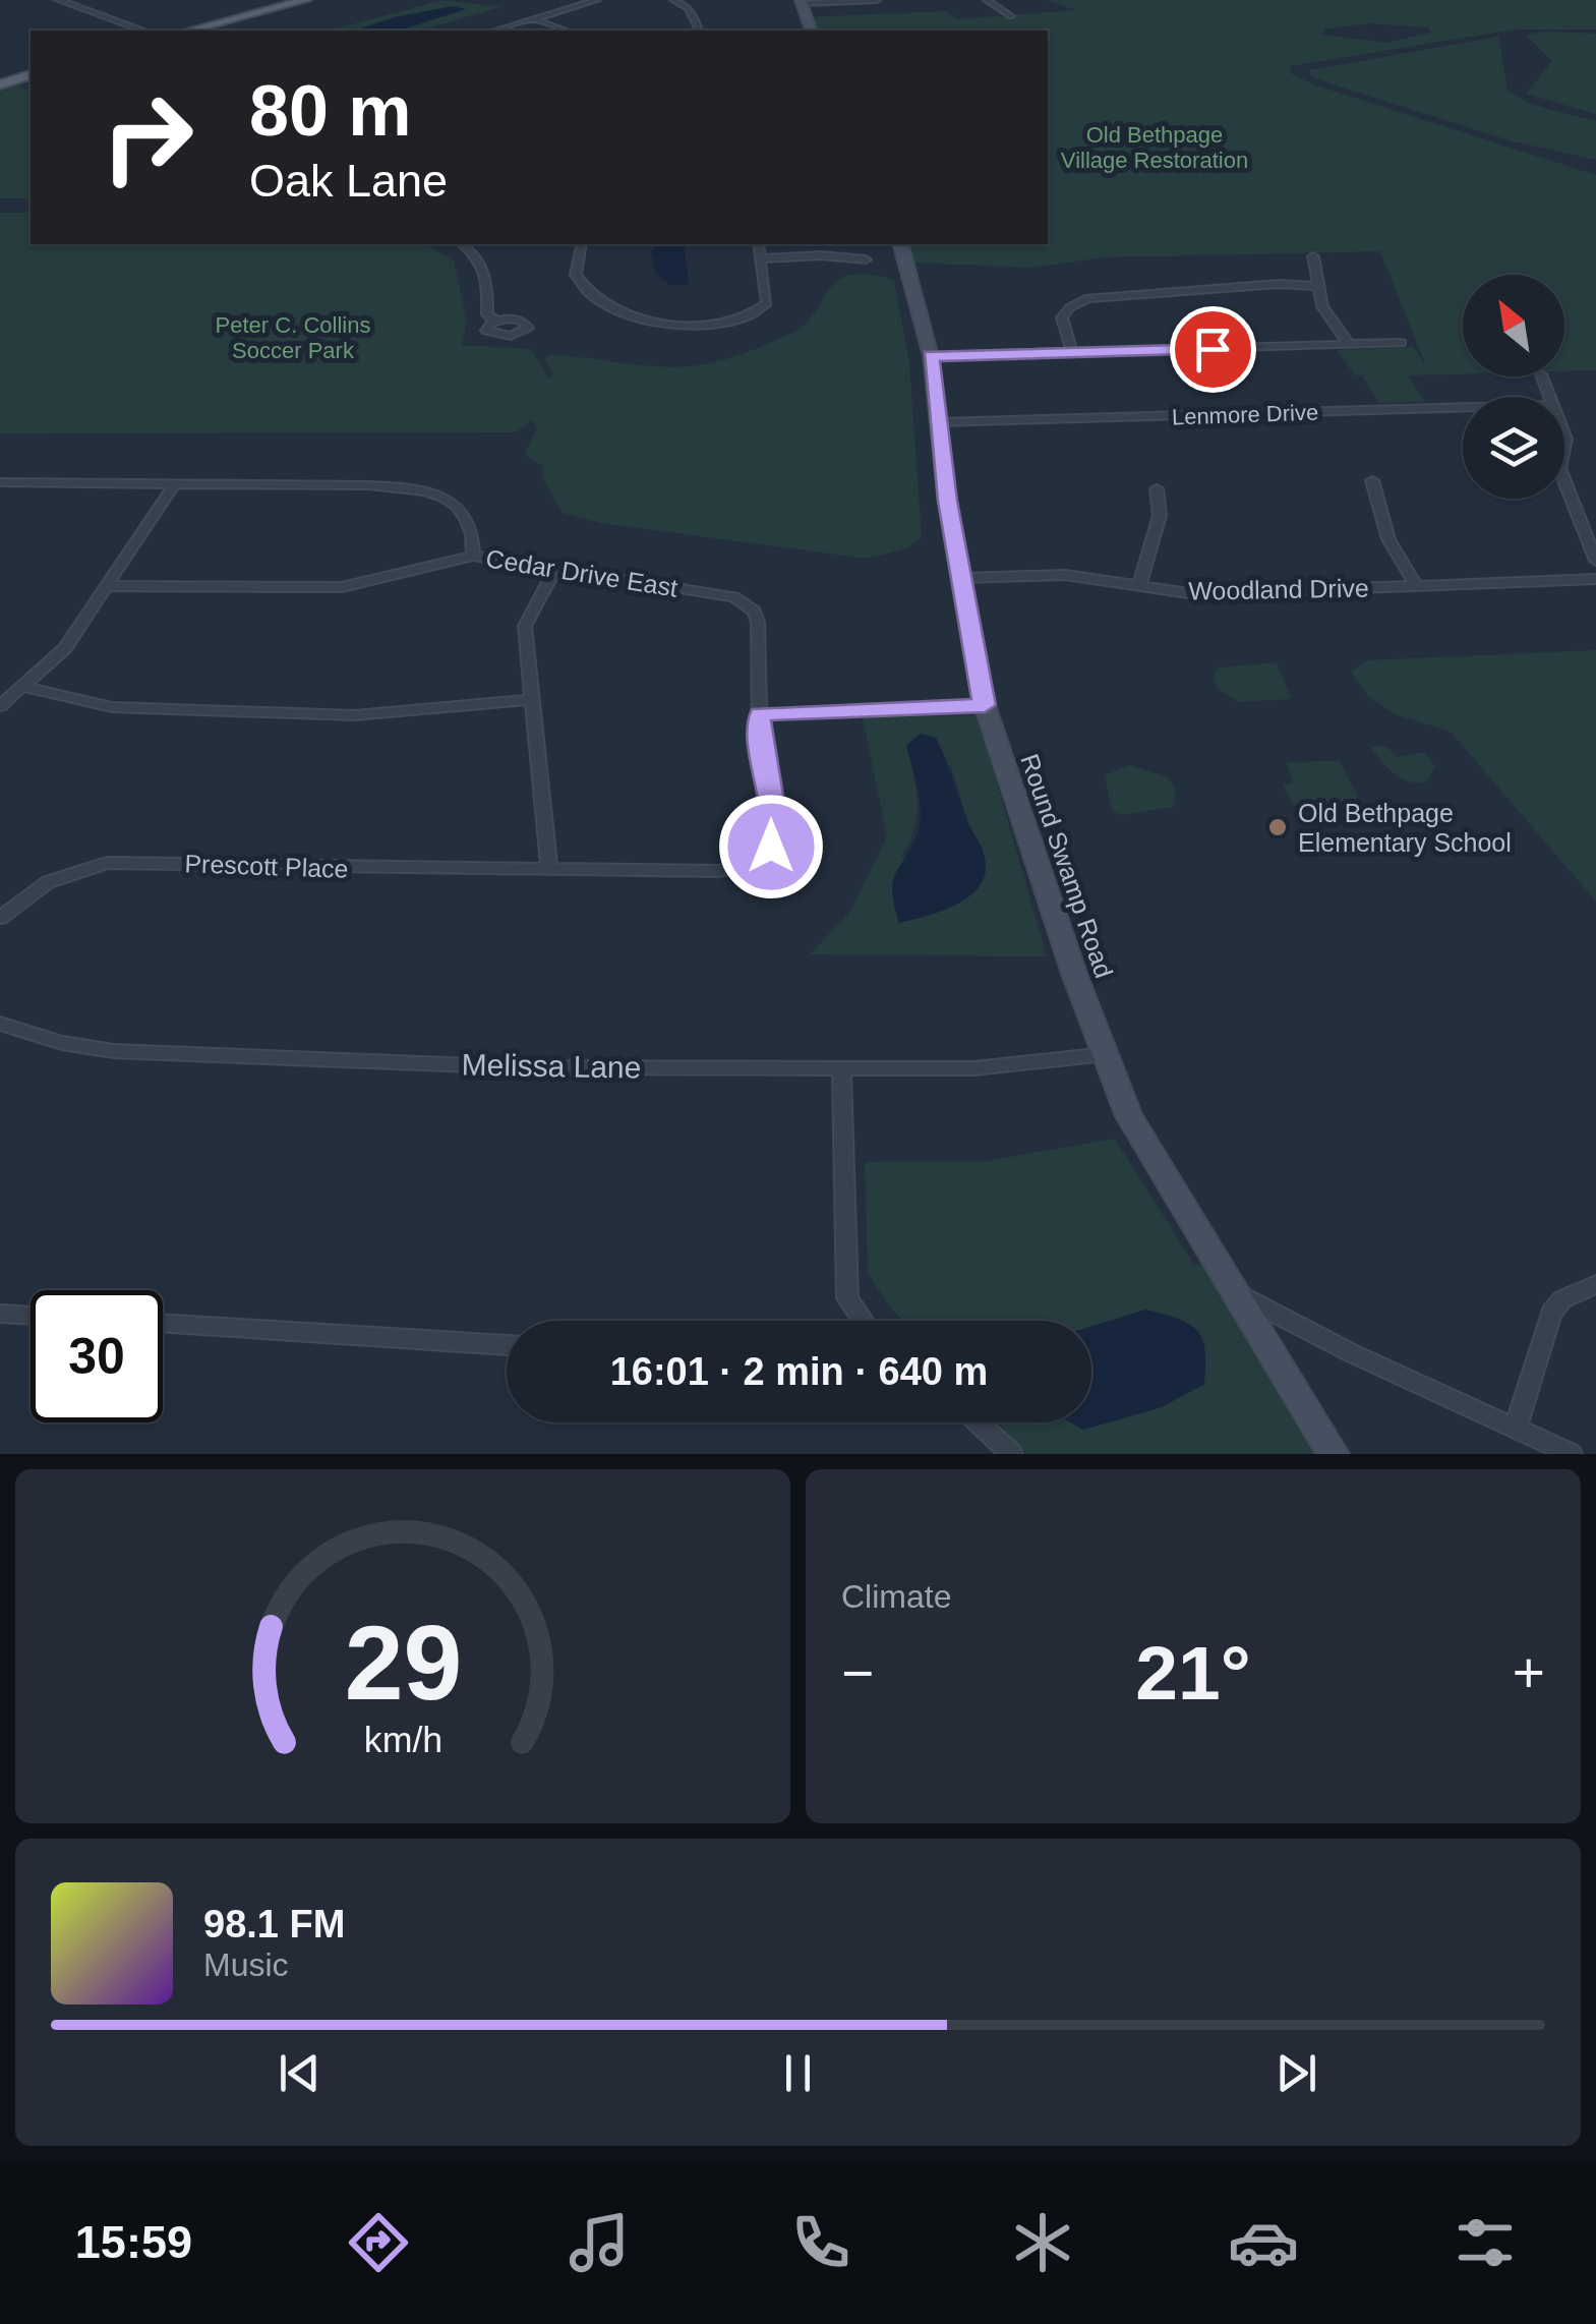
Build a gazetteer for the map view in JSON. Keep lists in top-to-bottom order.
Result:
{
  "streets": {
    "main road": ["Round Swamp Road"],
    "street": [
      "Lenmore Drive",
      "Cedar Drive East",
      "Woodland Drive",
      "Prescott Place",
      "Melissa Lane"
    ]
  },
  "crossings": [
    ["Lenmore Drive", "Round Swamp Road"],
    ["Cedar Drive East", "Prescott Place"],
    ["Woodland Drive", "Round Swamp Road"],
    ["Round Swamp Road", "Melissa Lane"]
  ],
  "parks": ["Old Bethpage Village Restoration", "Peter C. Collins Soccer Park"],
  "places": ["Old Bethpage Elementary School"],
  "north": "top left",
  "page": {
    "turn": ["80 m", "Oak Lane"],
    "limit": "30",
    "trip": "16:01 · 2 min · 640 m",
    "tile": "Climate",
    "heat": ["−", "21°", "+"],
    "song": ["98.1 FM", "Music"],
    "tabs": "15:59",
    "gauge": ["29", "km/h"]
  }
}
